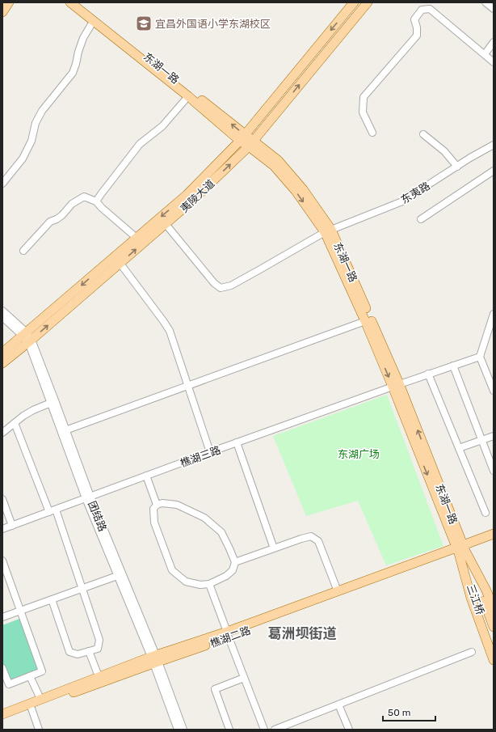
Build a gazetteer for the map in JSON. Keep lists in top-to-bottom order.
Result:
{
  "streets": {
    "main road": [
      "东湖一路",
      "夷陵大道",
      "三江桥",
      "樵湖二路"
    ],
    "street": ["东夷路", "樵湖三路", "团结路"]
  },
  "crossings": [
    ["东湖一路", "东夷路"],
    ["东湖一路", "夷陵大道"],
    ["东湖一路", "樵湖三路"],
    ["东夷路", "夷陵大道"],
    ["夷陵大道", "团结路"],
    ["樵湖三路", "团结路"],
    ["团结路", "樵湖二路"],
    ["三江桥", "樵湖二路"]
  ],
  "districts": ["葛洲坝街道"],
  "parks": ["东湖广场"],
  "places": {
    "school or university": ["宜昌外国语小学东湖校区"]
  },
  "scale_bar": "50 m"
}
